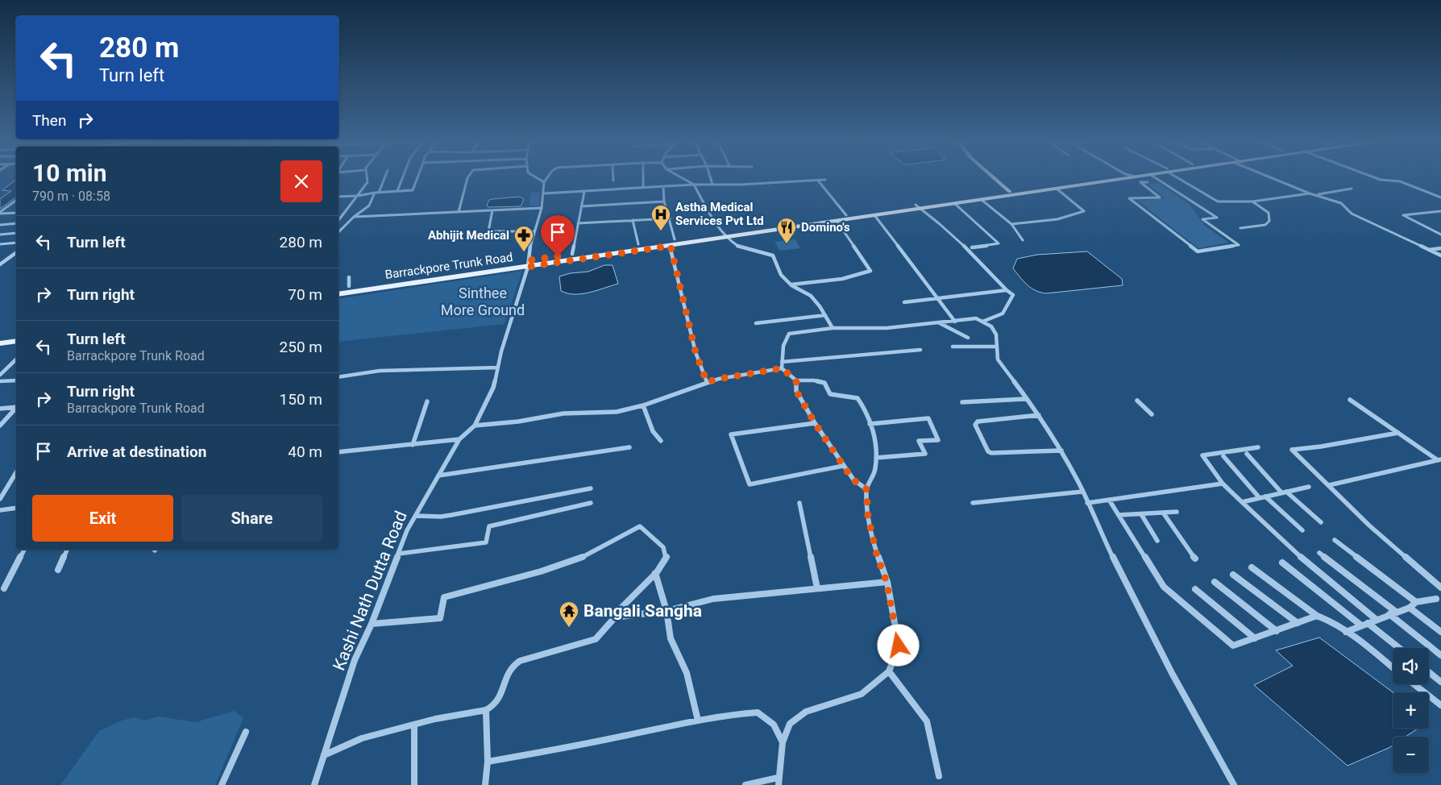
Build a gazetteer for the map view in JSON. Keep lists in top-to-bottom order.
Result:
{
  "streets": {
    "main road": ["Barrackpore Trunk Road"],
    "street": ["Kashi Nath Dutta Road"]
  },
  "crossings": [
    ["Barrackpore Trunk Road", "Kashi Nath Dutta Road"]
  ],
  "parks": ["Sinthee More Ground"],
  "places": {
    "hospital": ["Astha Medical Services Pvt Ltd"],
    "restaurant": ["Domino's"],
    "pharmacy": ["Abhijit Medical"],
    "temple": ["Bangali Sangha"]
  },
  "page": {
    "turn": ["280 m", "Turn left"],
    "then": "Then",
    "heading": ["10 min", "790 m · 08:58"],
    "list": [
      {
        "name": "Turn left",
        "value": "280 m"
      },
      {
        "name": "Turn right",
        "value": "70 m"
      },
      {
        "name": "Turn left",
        "note": "Barrackpore Trunk Road",
        "value": "250 m"
      },
      {
        "name": "Turn right",
        "note": "Barrackpore Trunk Road",
        "value": "150 m"
      },
      {
        "name": "Arrive at destination",
        "value": "40 m"
      }
    ],
    "buttons": ["Exit", "Share"],
    "map_buttons": ["+", "−"]
  }
}
